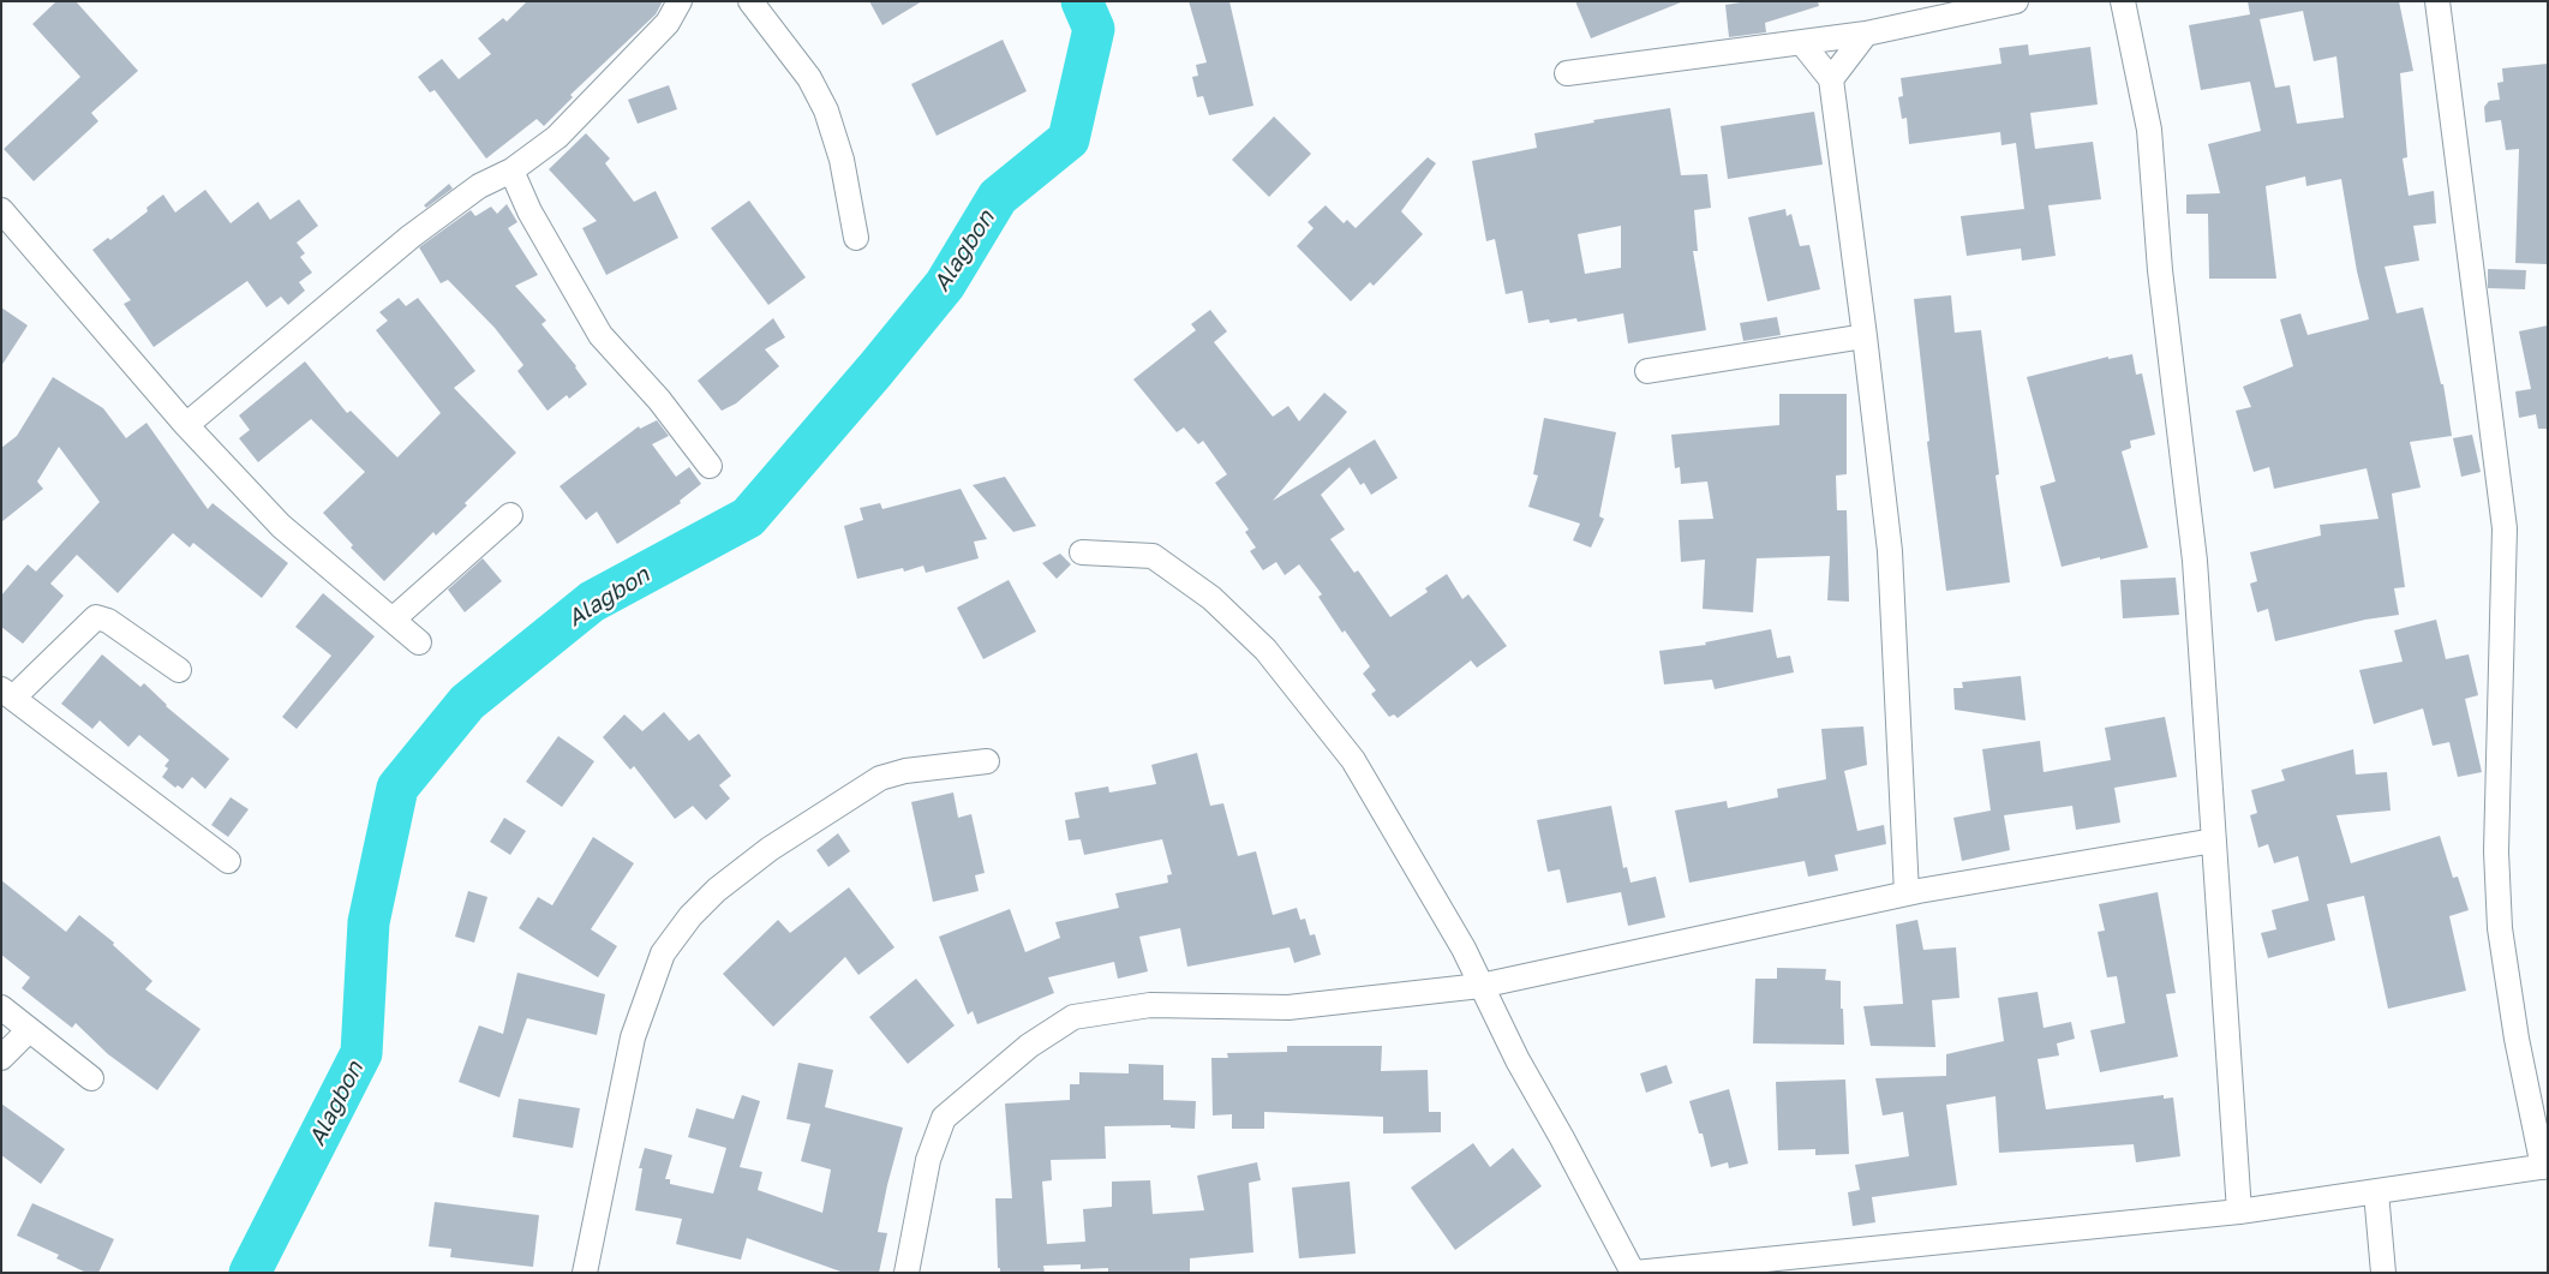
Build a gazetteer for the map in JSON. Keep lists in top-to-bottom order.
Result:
{
  "water": ["Alagbon"]
}
